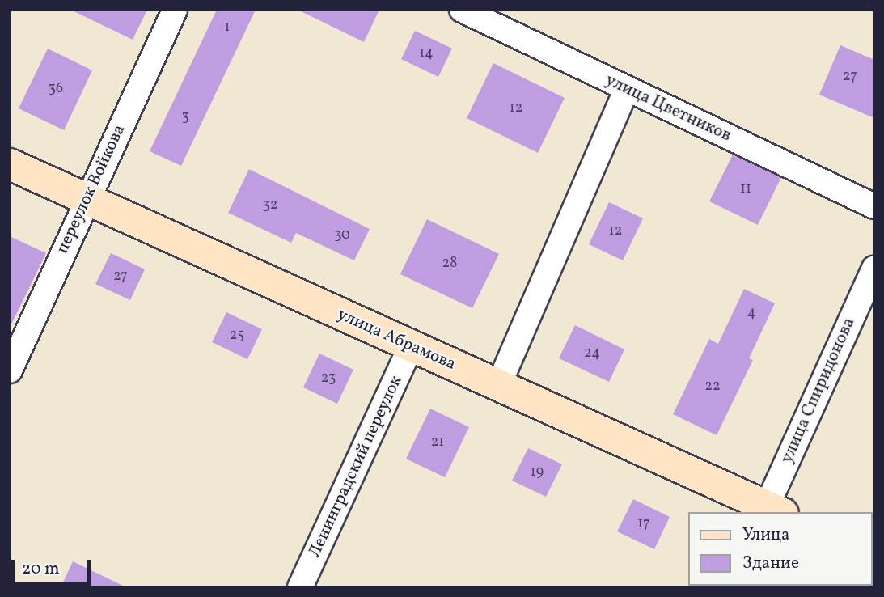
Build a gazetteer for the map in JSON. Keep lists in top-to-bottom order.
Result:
{
  "streets": {
    "street": [
      "улица Цветников",
      "переулок Войкова",
      "улица Абрамова",
      "улица Спиридонова",
      "Ленинградский переулок"
    ]
  },
  "crossings": [
    ["переулок Войкова", "улица Абрамова"],
    ["улица Абрамова", "улица Спиридонова"],
    ["улица Абрамова", "Ленинградский переулок"]
  ],
  "house_numbers": [
    "1",
    "14",
    "27",
    "36",
    "12",
    "3",
    "11",
    "32",
    "12",
    "30",
    "28",
    "27",
    "4",
    "25",
    "24",
    "23",
    "22",
    "21",
    "19",
    "17"
  ],
  "legend": ["Улица", "Здание"],
  "scale_bar": "20 m"
}
